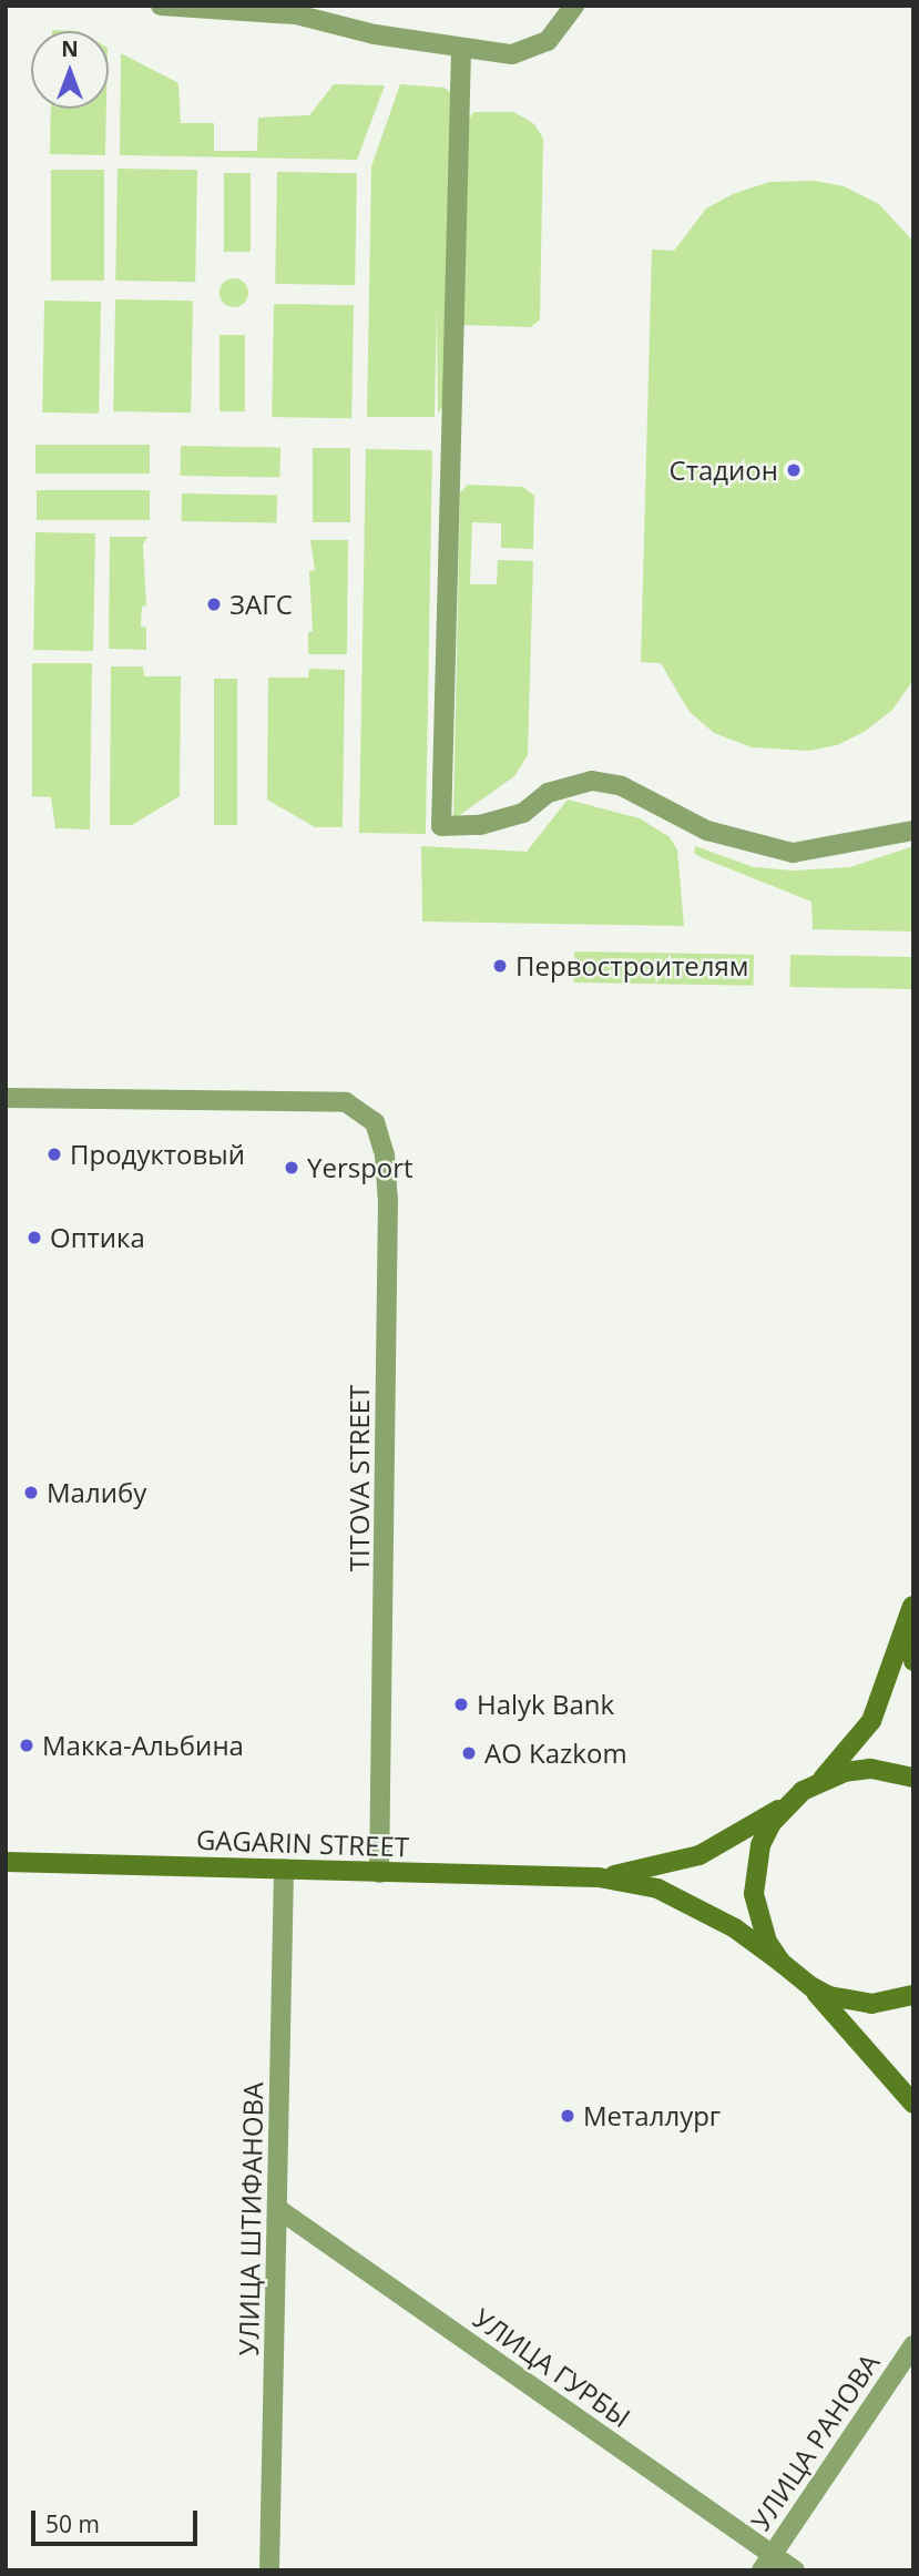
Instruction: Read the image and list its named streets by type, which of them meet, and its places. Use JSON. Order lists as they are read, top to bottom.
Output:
{
  "streets": {
    "street": [
      "TITOVA STREET",
      "GAGARIN STREET",
      "УЛИЦА ШТИФАНОВА",
      "УЛИЦА ГУРБЫ",
      "УЛИЦА РАНОВА"
    ]
  },
  "crossings": [
    ["TITOVA STREET", "GAGARIN STREET"],
    ["GAGARIN STREET", "УЛИЦА ШТИФАНОВА"],
    ["УЛИЦА ШТИФАНОВА", "УЛИЦА ГУРБЫ"],
    ["УЛИЦА ГУРБЫ", "УЛИЦА РАНОВА"]
  ],
  "places": [
    "Стадион",
    "ЗАГС",
    "Первостроителям",
    "Продуктовый",
    "Yersport",
    "Оптика",
    "Малибу",
    "Halyk Bank",
    "Макка-Альбина",
    "AO Kazkom",
    "Металлург"
  ],
  "scale_bar": "50 m",
  "north": "top"
}
